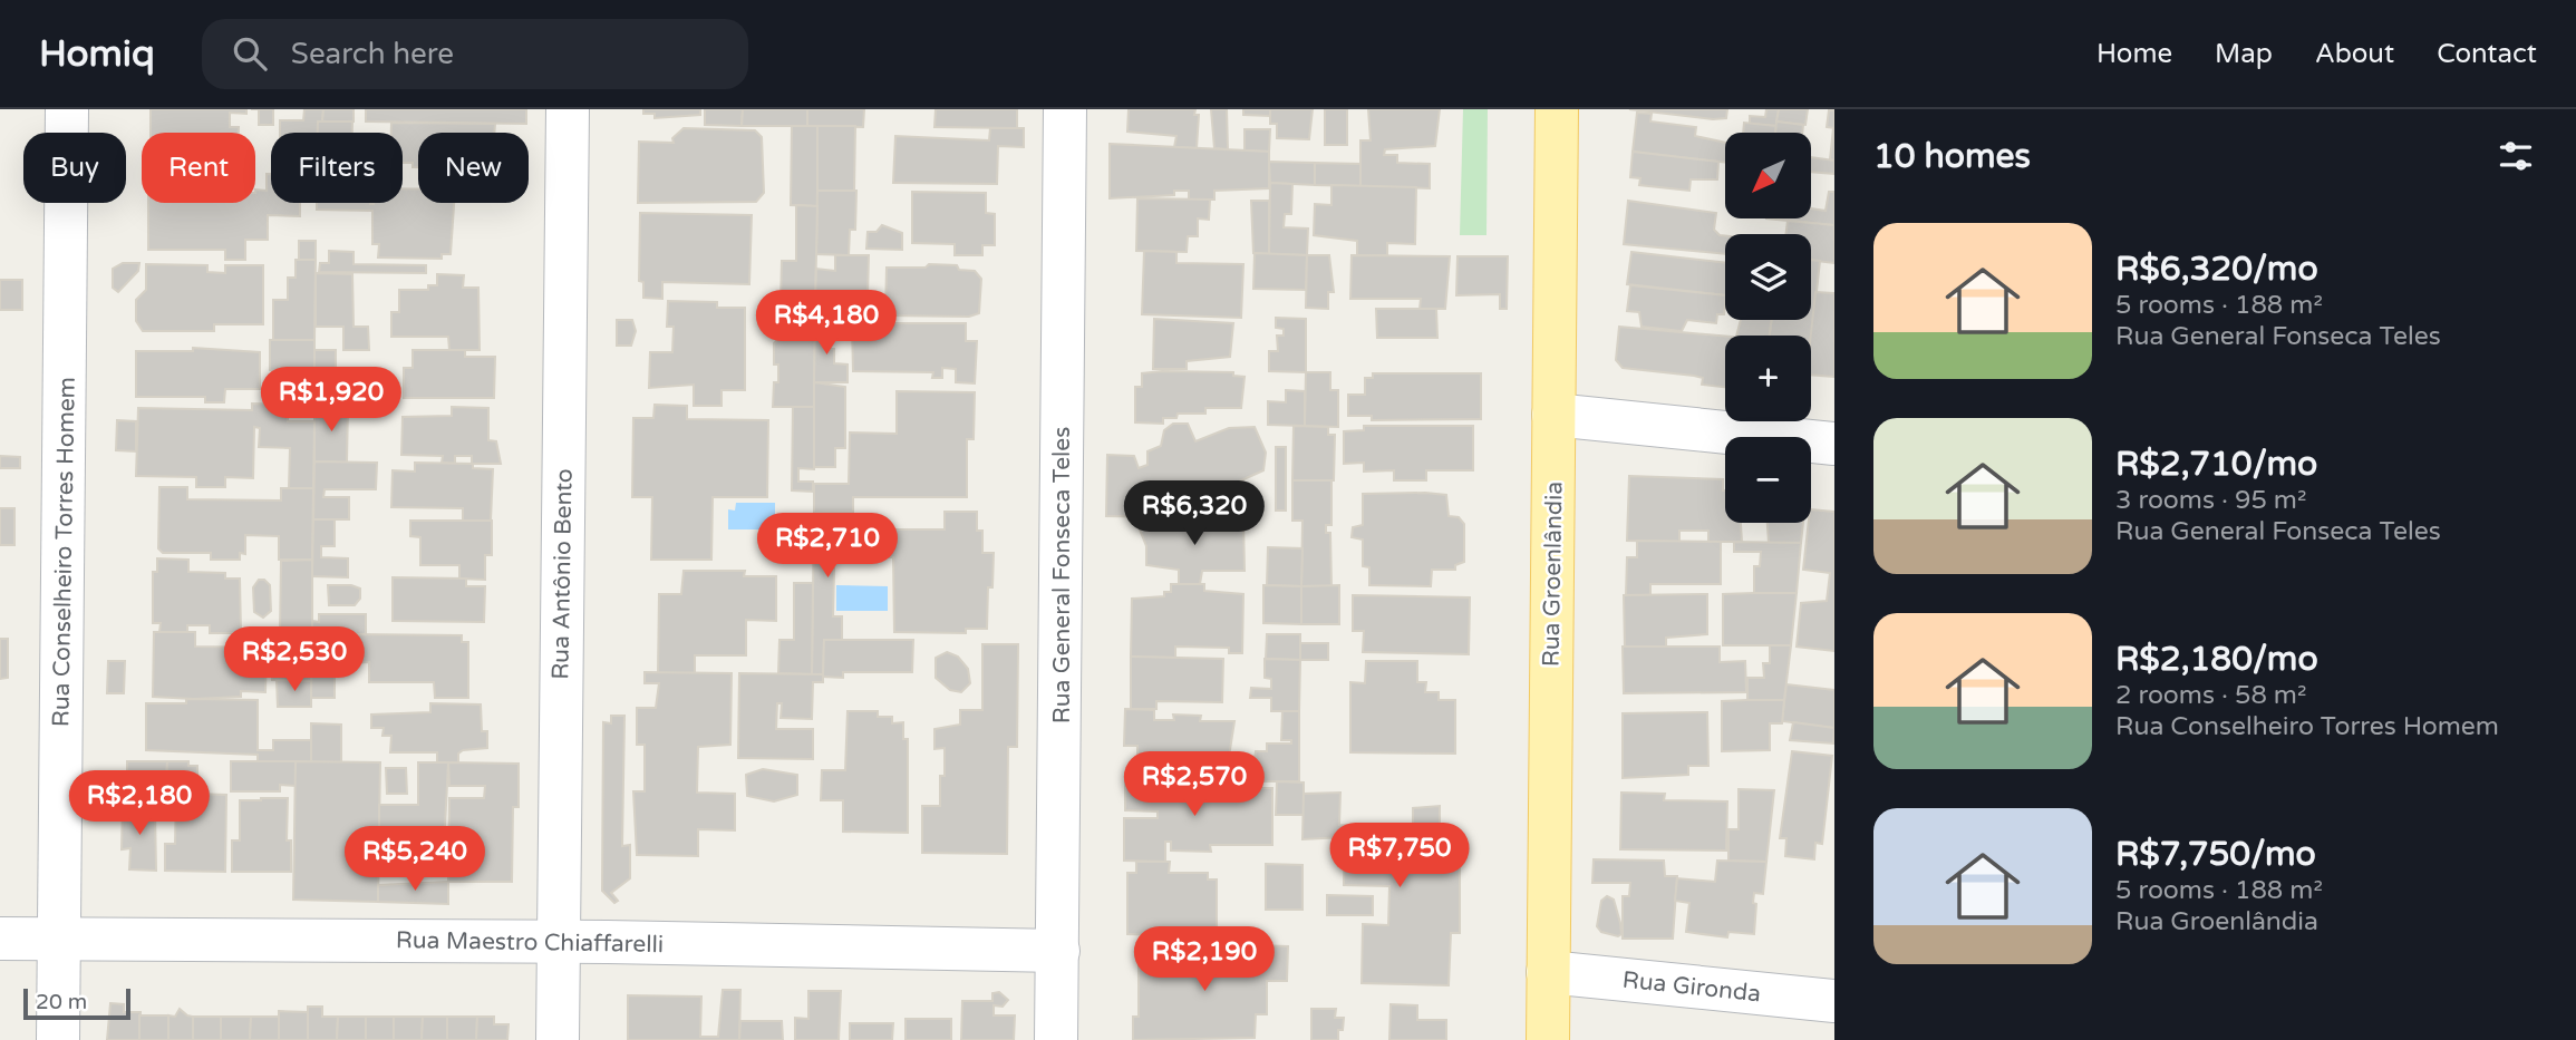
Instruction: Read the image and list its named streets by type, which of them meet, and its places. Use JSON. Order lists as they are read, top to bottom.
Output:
{
  "streets": {
    "main road": ["Rua Groenlândia"],
    "street": [
      "Rua Conselheiro Torres Homem",
      "Rua Antônio Bento",
      "Rua General Fonseca Teles",
      "Rua Maestro Chiaffarelli",
      "Rua Gironda"
    ]
  },
  "crossings": [
    ["Rua Conselheiro Torres Homem", "Rua Maestro Chiaffarelli"],
    ["Rua Antônio Bento", "Rua Maestro Chiaffarelli"],
    ["Rua Groenlândia", "Rua Gironda"],
    ["Rua General Fonseca Teles", "Rua Maestro Chiaffarelli"]
  ],
  "scale_bar": "20 m",
  "north": "bottom left",
  "page": {
    "header": "Homiq",
    "search": "Search here",
    "nav": [
      "Home",
      "Map",
      "About",
      "Contact"
    ],
    "heading": "10 homes",
    "map_buttons": ["+", "−"],
    "chip": [
      "Buy",
      "Rent",
      "Filters",
      "New"
    ],
    "list": [
      {
        "name": "R$6,320/mo",
        "note": "5 rooms · 188 m² · Rua General Fonseca Teles"
      },
      {
        "name": "R$2,710/mo",
        "note": "3 rooms · 95 m² · Rua General Fonseca Teles"
      },
      {
        "name": "R$2,180/mo",
        "note": "2 rooms · 58 m² · Rua Conselheiro Torres Homem"
      },
      {
        "name": "R$7,750/mo",
        "note": "5 rooms · 188 m² · Rua Groenlândia"
      }
    ],
    "price": [
      "R$4,180",
      "R$1,920",
      "R$6,320",
      "R$2,710",
      "R$2,530",
      "R$2,570",
      "R$2,180",
      "R$7,750",
      "R$5,240",
      "R$2,190"
    ],
    "scale": "20 m"
  }
}
